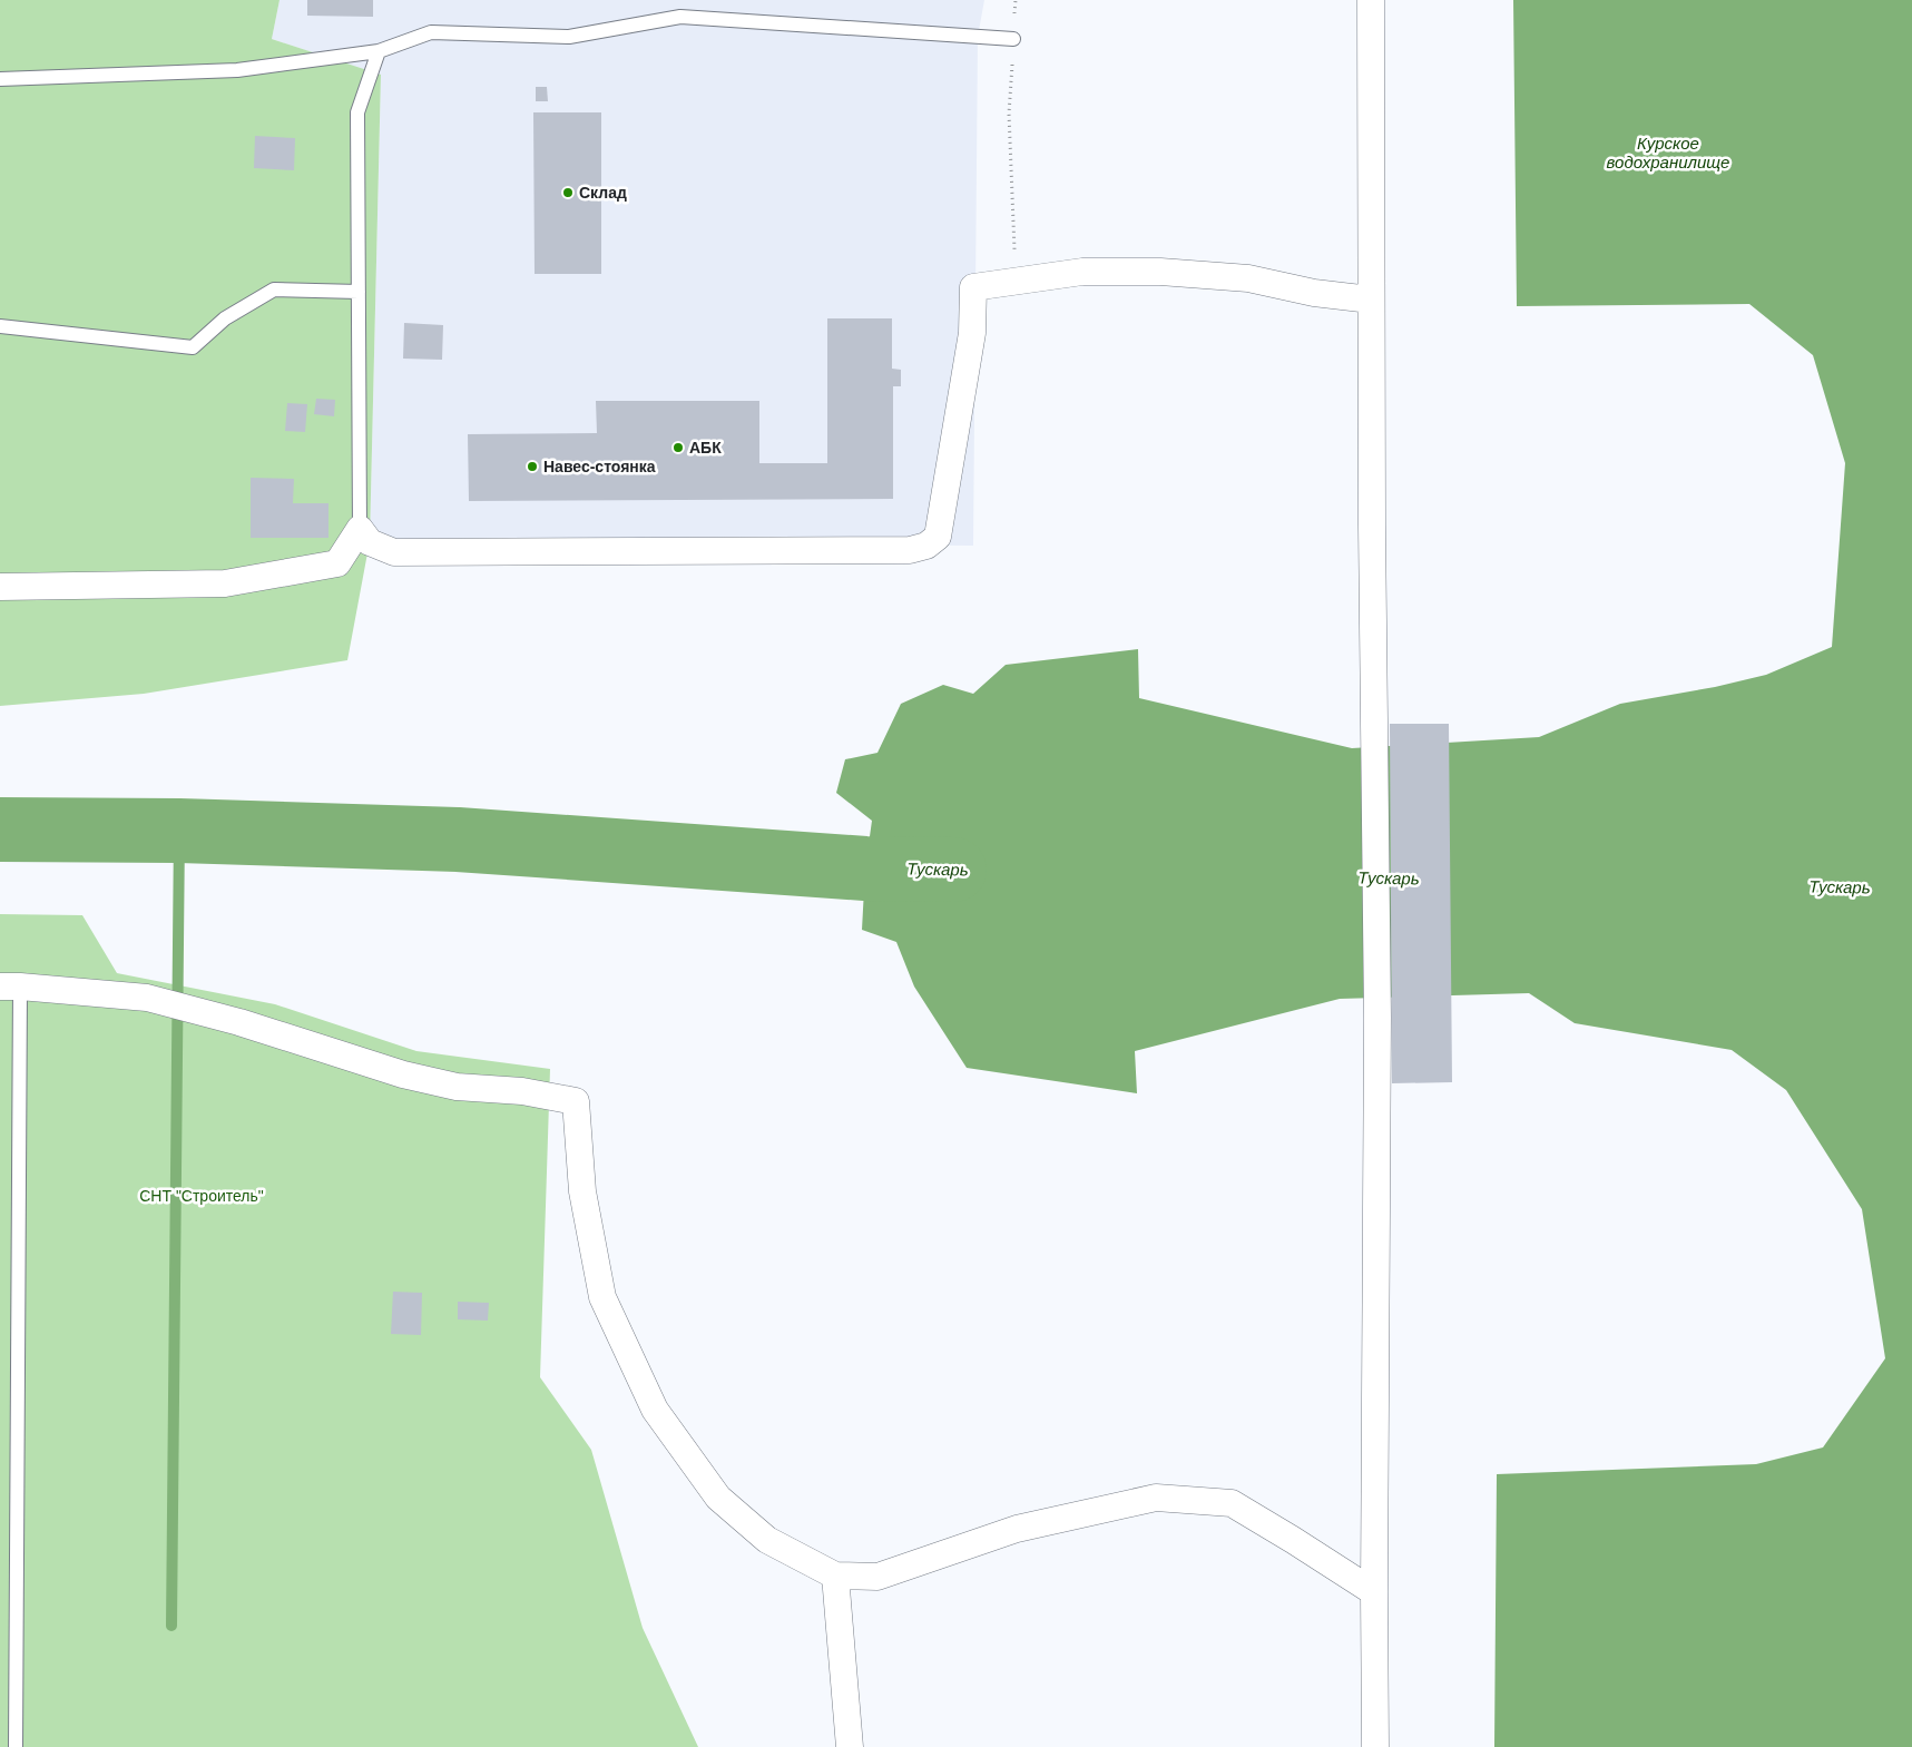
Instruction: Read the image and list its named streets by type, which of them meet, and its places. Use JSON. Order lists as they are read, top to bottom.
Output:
{
  "water": ["Курское водохранилище", "Тускарь"],
  "parks": ["СНТ \"Строитель\""],
  "places": ["Склад", "АБК", "Навес-стоянка"]
}
